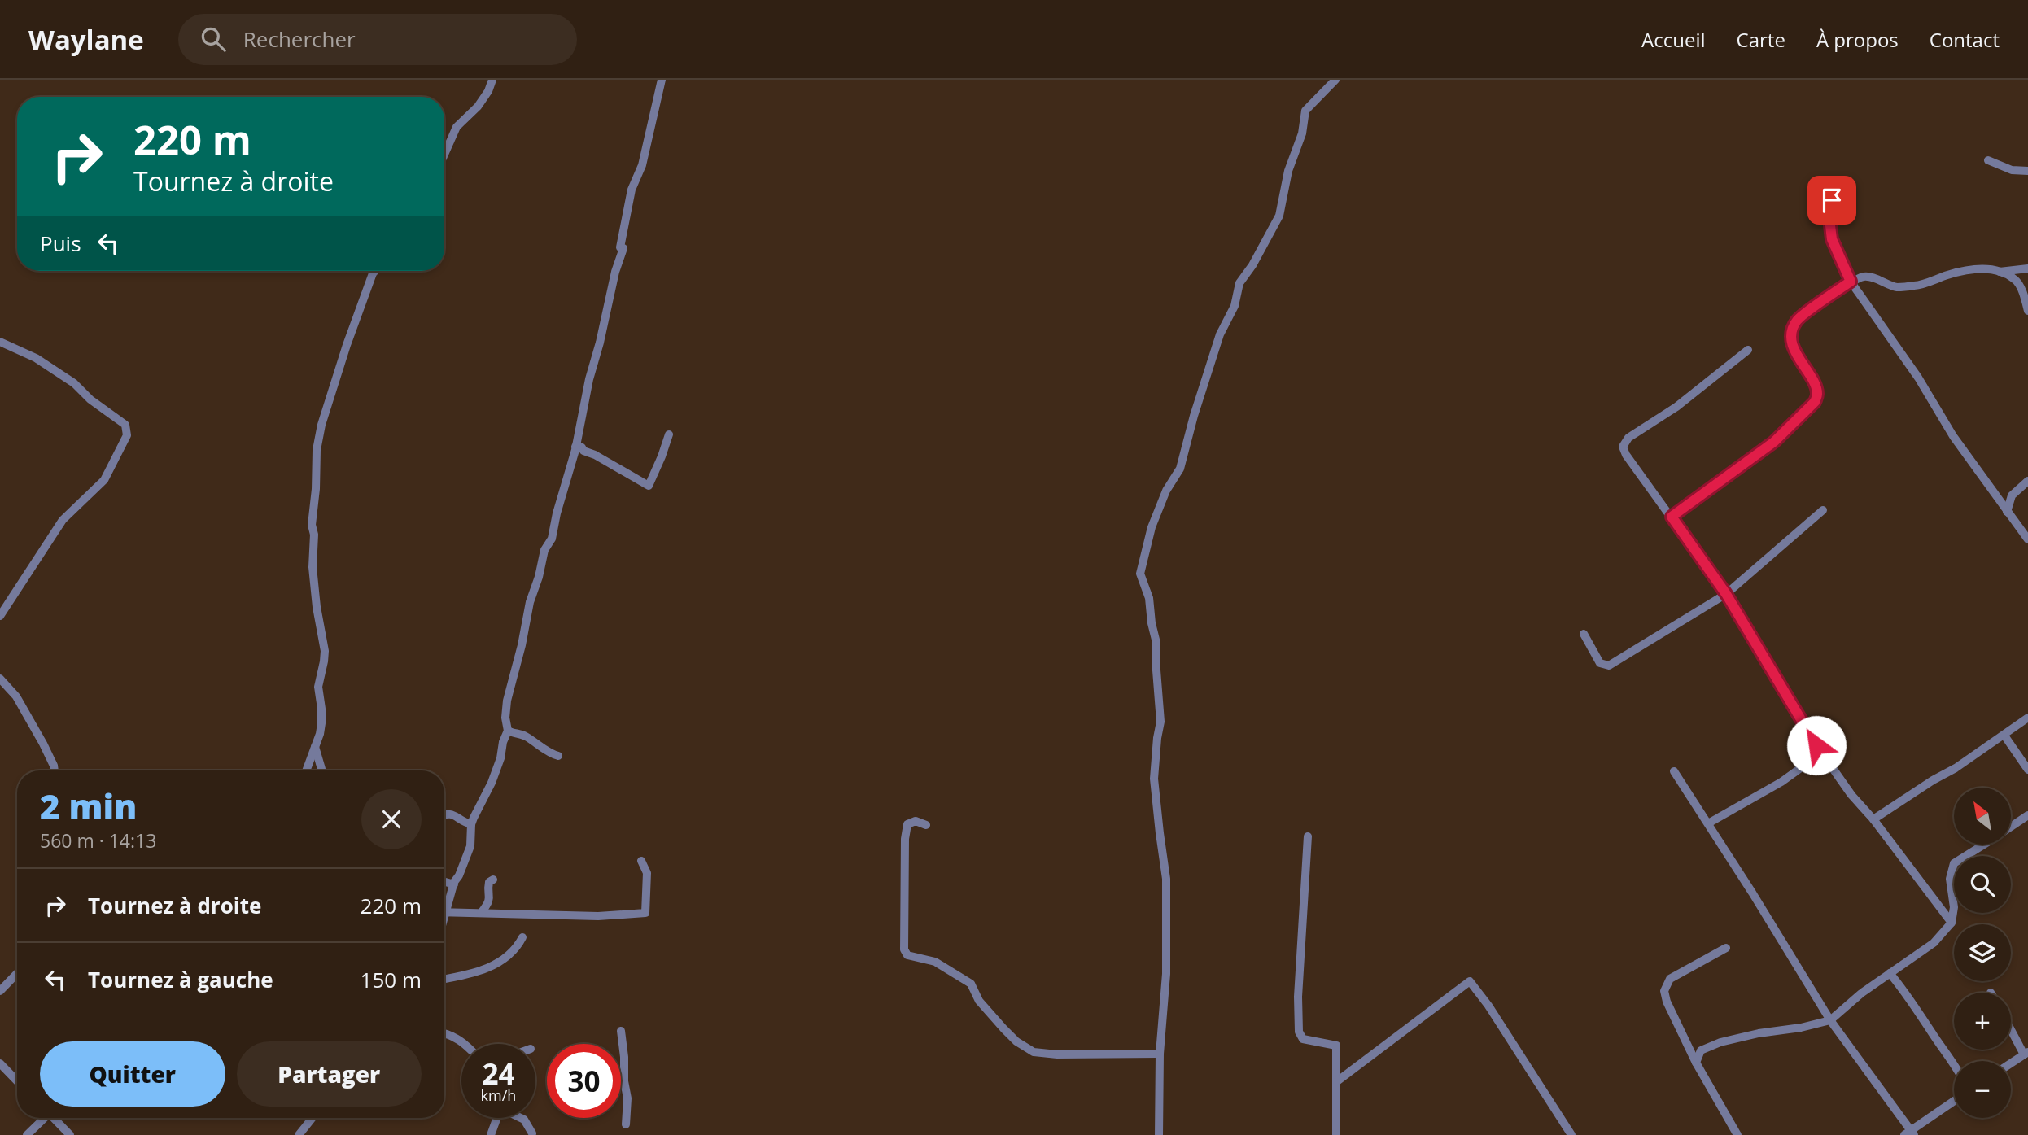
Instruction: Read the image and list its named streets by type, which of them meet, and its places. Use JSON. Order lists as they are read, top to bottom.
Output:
{
  "north": "top left",
  "page": {
    "header": "Waylane",
    "search": "Rechercher",
    "nav": [
      "Accueil",
      "Carte",
      "À propos",
      "Contact"
    ],
    "turn": ["220 m", "Tournez à droite"],
    "then": "Puis",
    "heading": ["2 min", "560 m · 14:13"],
    "map_buttons": ["+", "−"],
    "list": [
      {
        "name": "Tournez à droite",
        "value": "220 m"
      },
      {
        "name": "Tournez à gauche",
        "value": "150 m"
      }
    ],
    "buttons": ["Quitter", "Partager"],
    "speed": "24 km/h",
    "limit": "30"
  }
}
